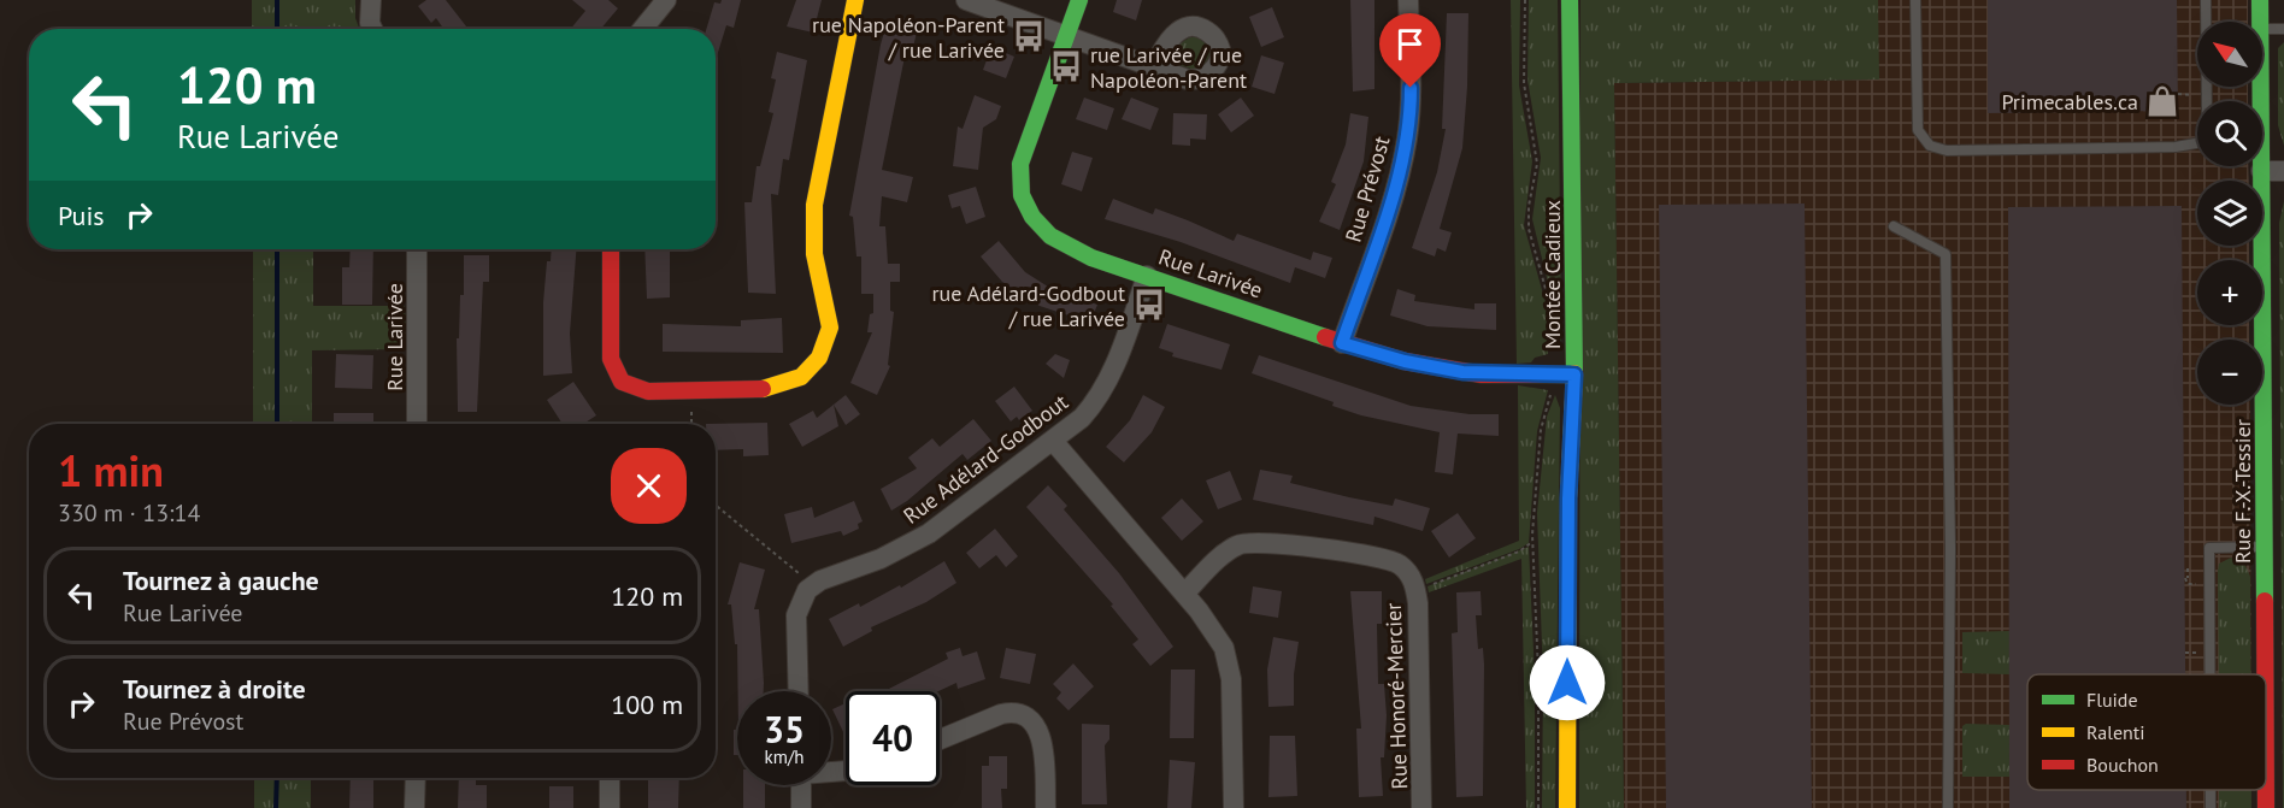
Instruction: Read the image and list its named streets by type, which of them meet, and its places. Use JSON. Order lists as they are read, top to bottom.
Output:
{
  "streets": {
    "street": [
      "Rue Prévost",
      "Rue Larivée",
      "Montée Cadieux",
      "Rue Adélard-Godbout",
      "Rue F.-X.-Tessier",
      "Rue Honoré-Mercier"
    ]
  },
  "crossings": [
    ["Rue Prévost", "Rue Larivée"],
    ["Rue Larivée", "Montée Cadieux"],
    ["Rue Larivée", "Rue Adélard-Godbout"]
  ],
  "places": {
    "bus stop": ["rue Napoléon-Parent / rue Larivée", "rue Larivée / rue Napoléon-Parent", "rue Adélard-Godbout / rue Larivée"],
    "shop": ["Primecables.ca"]
  },
  "legend": ["Fluide", "Ralenti", "Bouchon"],
  "north": "top left",
  "page": {
    "map_buttons": ["+", "−"],
    "turn": ["120 m", "Rue Larivée"],
    "then": "Puis",
    "heading": ["1 min", "330 m · 13:14"],
    "list": [
      {
        "name": "Tournez à gauche",
        "note": "Rue Larivée",
        "value": "120 m"
      },
      {
        "name": "Tournez à droite",
        "note": "Rue Prévost",
        "value": "100 m"
      }
    ],
    "speed": "35 km/h",
    "limit": "40"
  }
}
